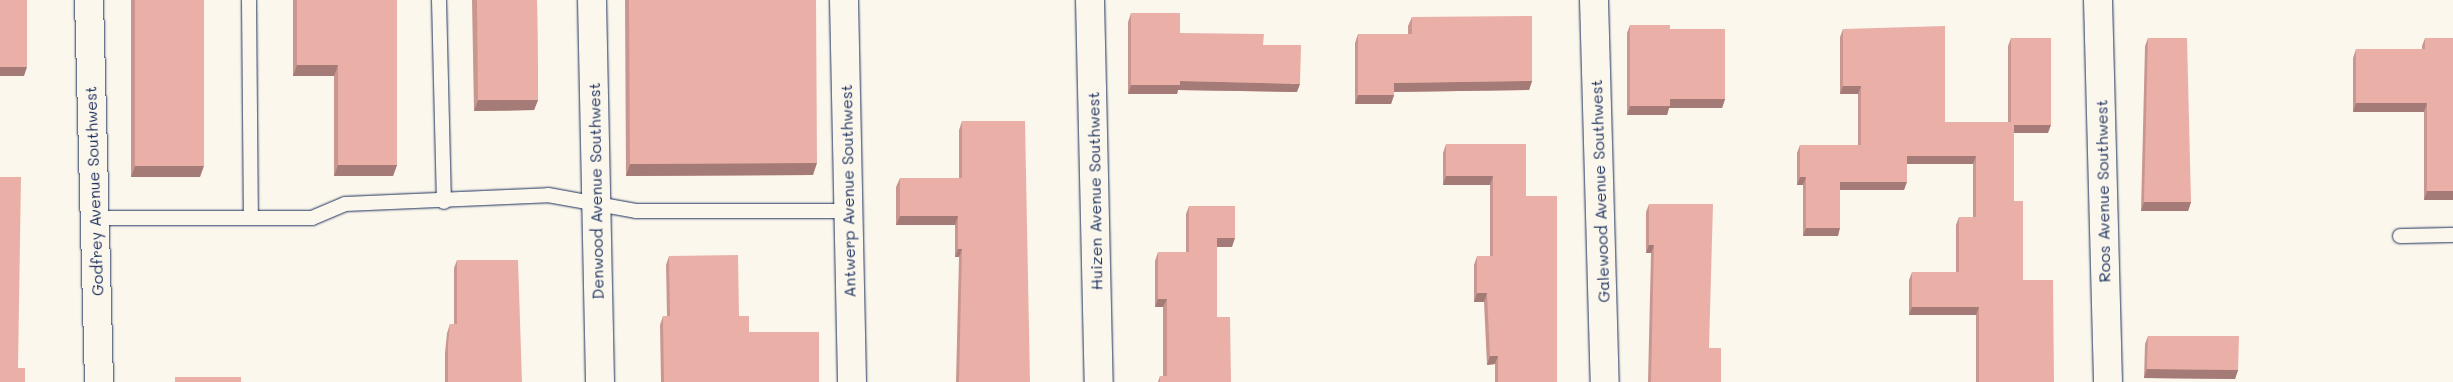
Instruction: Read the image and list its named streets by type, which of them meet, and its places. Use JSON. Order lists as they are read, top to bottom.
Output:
{
  "streets": {
    "street": [
      "Godfrey Avenue Southwest",
      "Denwood Avenue Southwest",
      "Antwerp Avenue Southwest",
      "Huizen Avenue Southwest",
      "Galewood Avenue Southwest",
      "Roos Avenue Southwest"
    ]
  }
}
